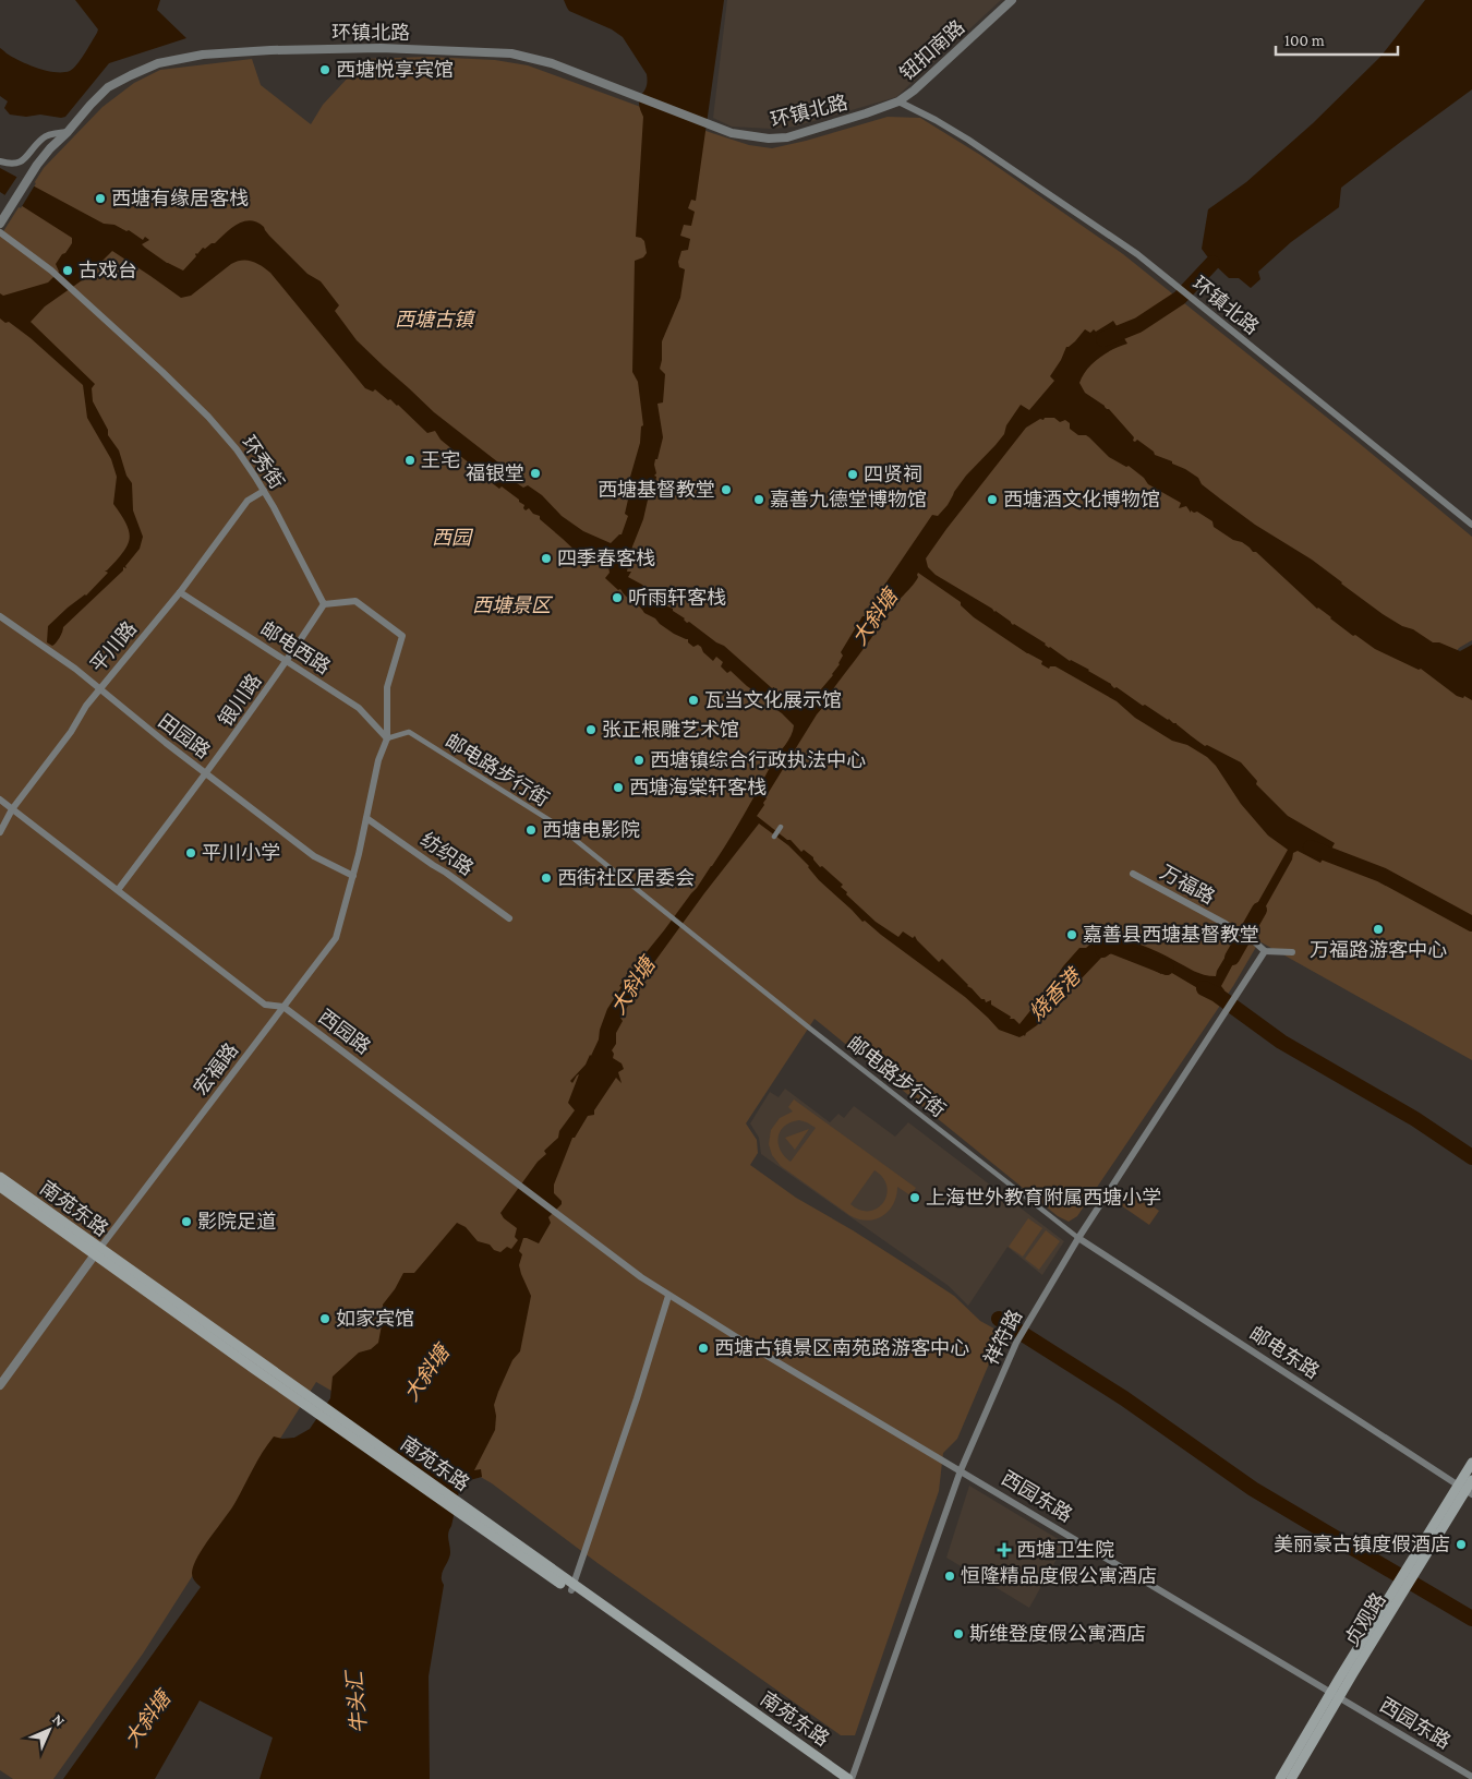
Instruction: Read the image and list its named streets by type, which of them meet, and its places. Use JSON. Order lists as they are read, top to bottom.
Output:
{
  "streets": {
    "main road": ["南苑东路", "贞观路"],
    "street": [
      "环镇北路",
      "钮扣南路",
      "环秀街",
      "平川路",
      "邮电西路",
      "银川路",
      "田园路",
      "邮电路步行街",
      "纺织路",
      "万福路",
      "西园路",
      "宏福路",
      "祥符路",
      "邮电东路",
      "西园东路"
    ]
  },
  "crossings": [
    ["环镇北路", "钮扣南路"],
    ["环秀街", "平川路"],
    ["环秀街", "银川路"],
    ["平川路", "邮电西路"],
    ["平川路", "田园路"],
    ["平川路", "西园路"],
    ["邮电西路", "银川路"],
    ["邮电西路", "邮电路步行街"],
    ["邮电西路", "宏福路"],
    ["银川路", "田园路"],
    ["银川路", "西园路"],
    ["田园路", "宏福路"],
    ["邮电路步行街", "宏福路"],
    ["邮电路步行街", "祥符路"],
    ["邮电路步行街", "邮电东路"],
    ["纺织路", "宏福路"],
    ["万福路", "祥符路"],
    ["西园路", "宏福路"],
    ["西园路", "西园东路"],
    ["宏福路", "南苑东路"],
    ["南苑东路", "祥符路"],
    ["祥符路", "邮电东路"],
    ["祥符路", "西园东路"],
    ["西园东路", "贞观路"]
  ],
  "water": ["大斜塘", "烧香港", "牛头汇"],
  "parks": ["西塘古镇", "西园", "西塘景区"],
  "places": {
    "other": [
      "西塘悦享宾馆",
      "西塘有缘居客栈",
      "古戏台",
      "王宅",
      "福银堂",
      "四贤祠",
      "西塘基督教堂",
      "嘉善九德堂博物馆",
      "西塘酒文化博物馆",
      "四季春客栈",
      "听雨轩客栈",
      "瓦当文化展示馆",
      "张正根雕艺术馆",
      "西塘镇综合行政执法中心",
      "西塘海棠轩客栈",
      "西塘电影院",
      "平川小学",
      "西街社区居委会",
      "万福路游客中心",
      "嘉善县西塘基督教堂",
      "上海世外教育附属西塘小学",
      "影院足道",
      "如家宾馆",
      "西塘古镇景区南苑路游客中心",
      "美丽豪古镇度假酒店",
      "恒隆精品度假公寓酒店",
      "斯维登度假公寓酒店"
    ],
    "health": ["西塘卫生院"]
  },
  "scale_bar": "100 m",
  "north": "top right"
}
